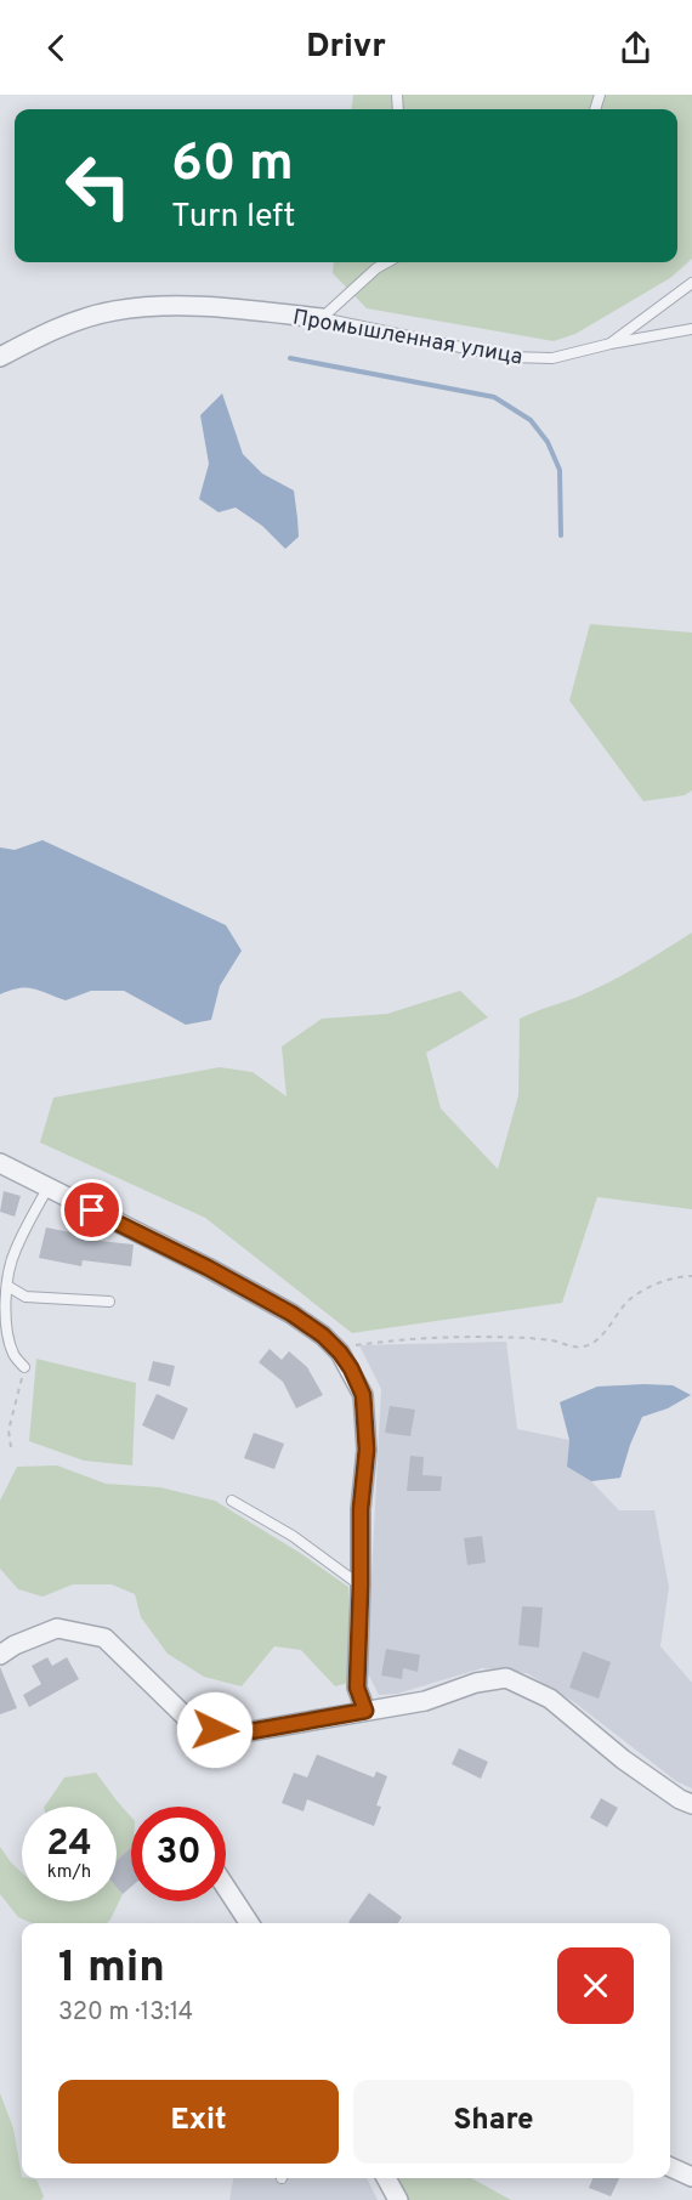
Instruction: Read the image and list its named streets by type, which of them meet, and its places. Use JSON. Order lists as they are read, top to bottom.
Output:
{
  "streets": {
    "street": ["Промышленная улица"]
  },
  "page": {
    "header": "Drivr",
    "turn": ["60 m", "Turn left"],
    "speed": "24 km/h",
    "limit": "30",
    "heading": ["1 min", "320 m · 13:14"],
    "buttons": ["Exit", "Share"]
  }
}
